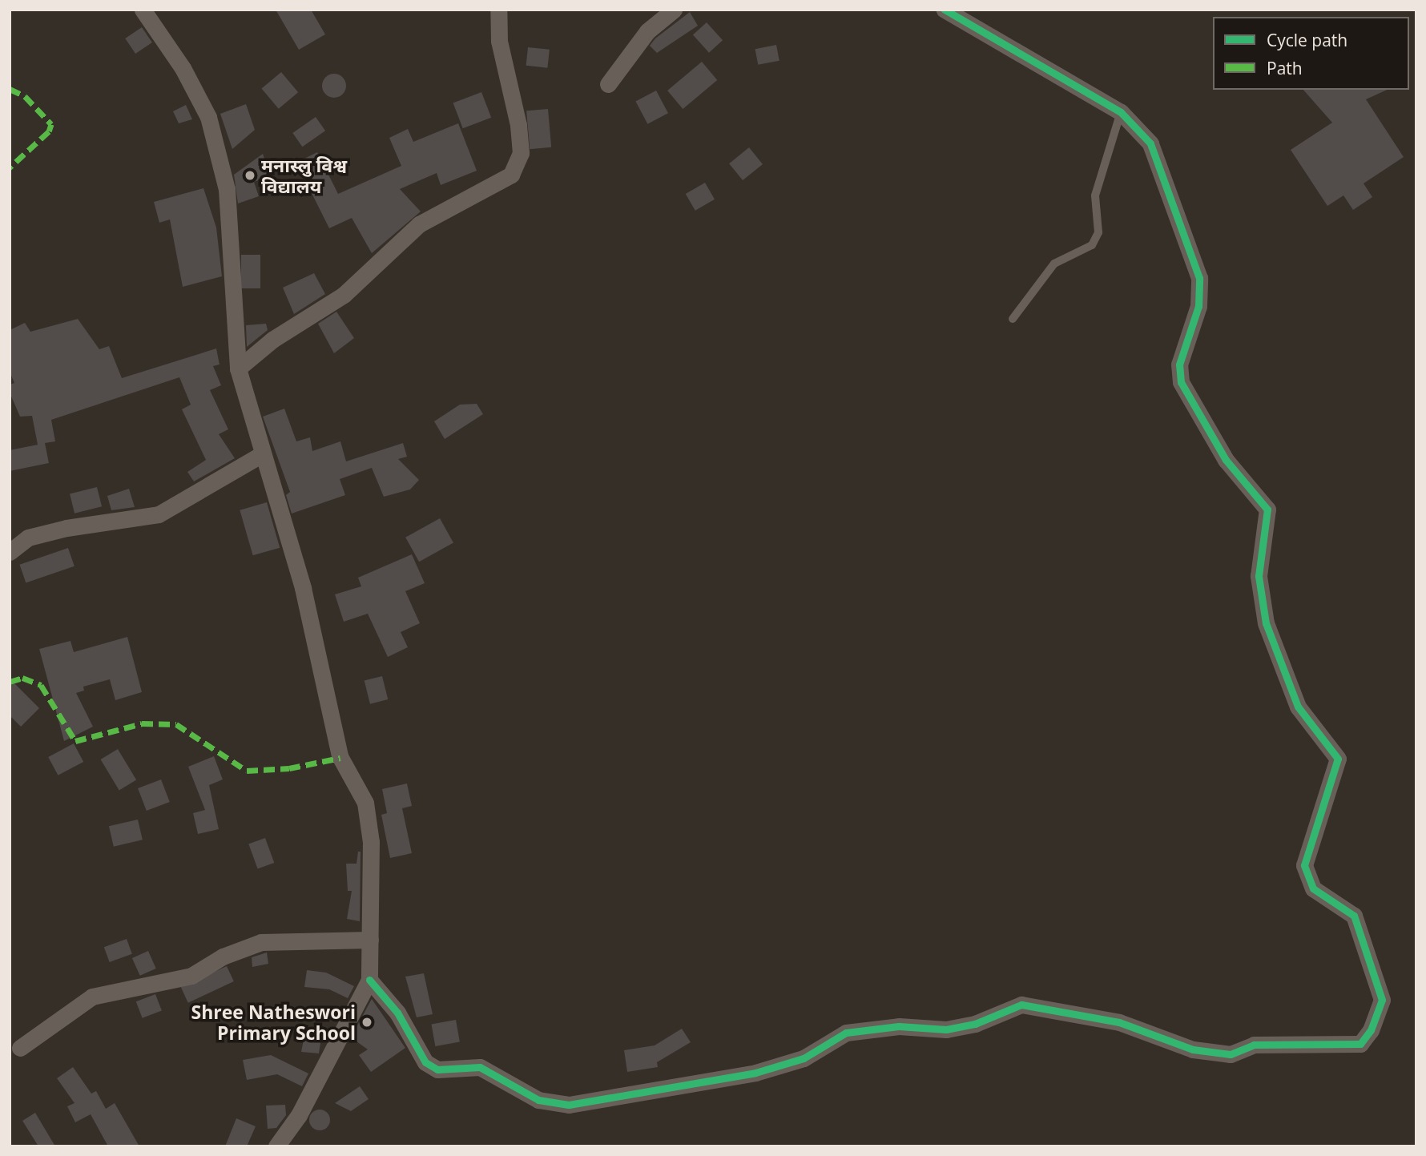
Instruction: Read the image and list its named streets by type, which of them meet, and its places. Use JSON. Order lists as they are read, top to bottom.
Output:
{
  "places": ["मनास्लु विश्व विद्यालय", "Shree Natheswori Primary School"],
  "legend": ["Cycle path", "Path"]
}
